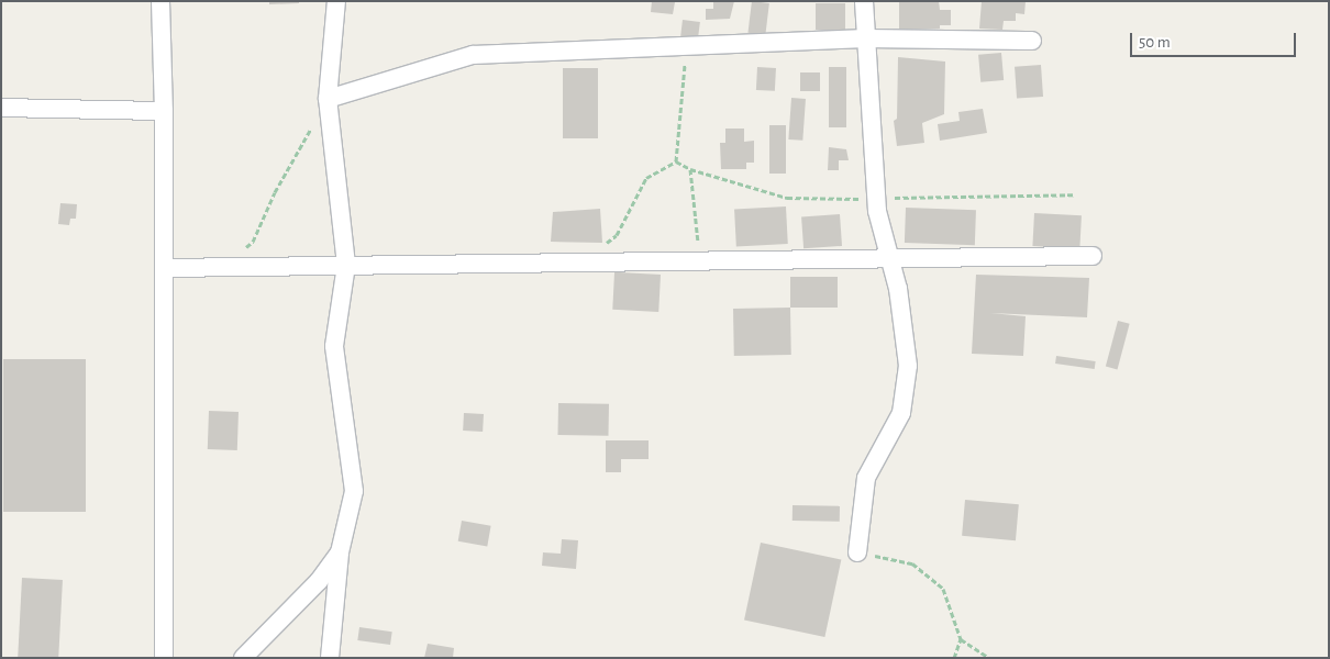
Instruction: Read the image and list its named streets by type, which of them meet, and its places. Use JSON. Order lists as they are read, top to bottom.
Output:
{
  "scale_bar": "50 m"
}
